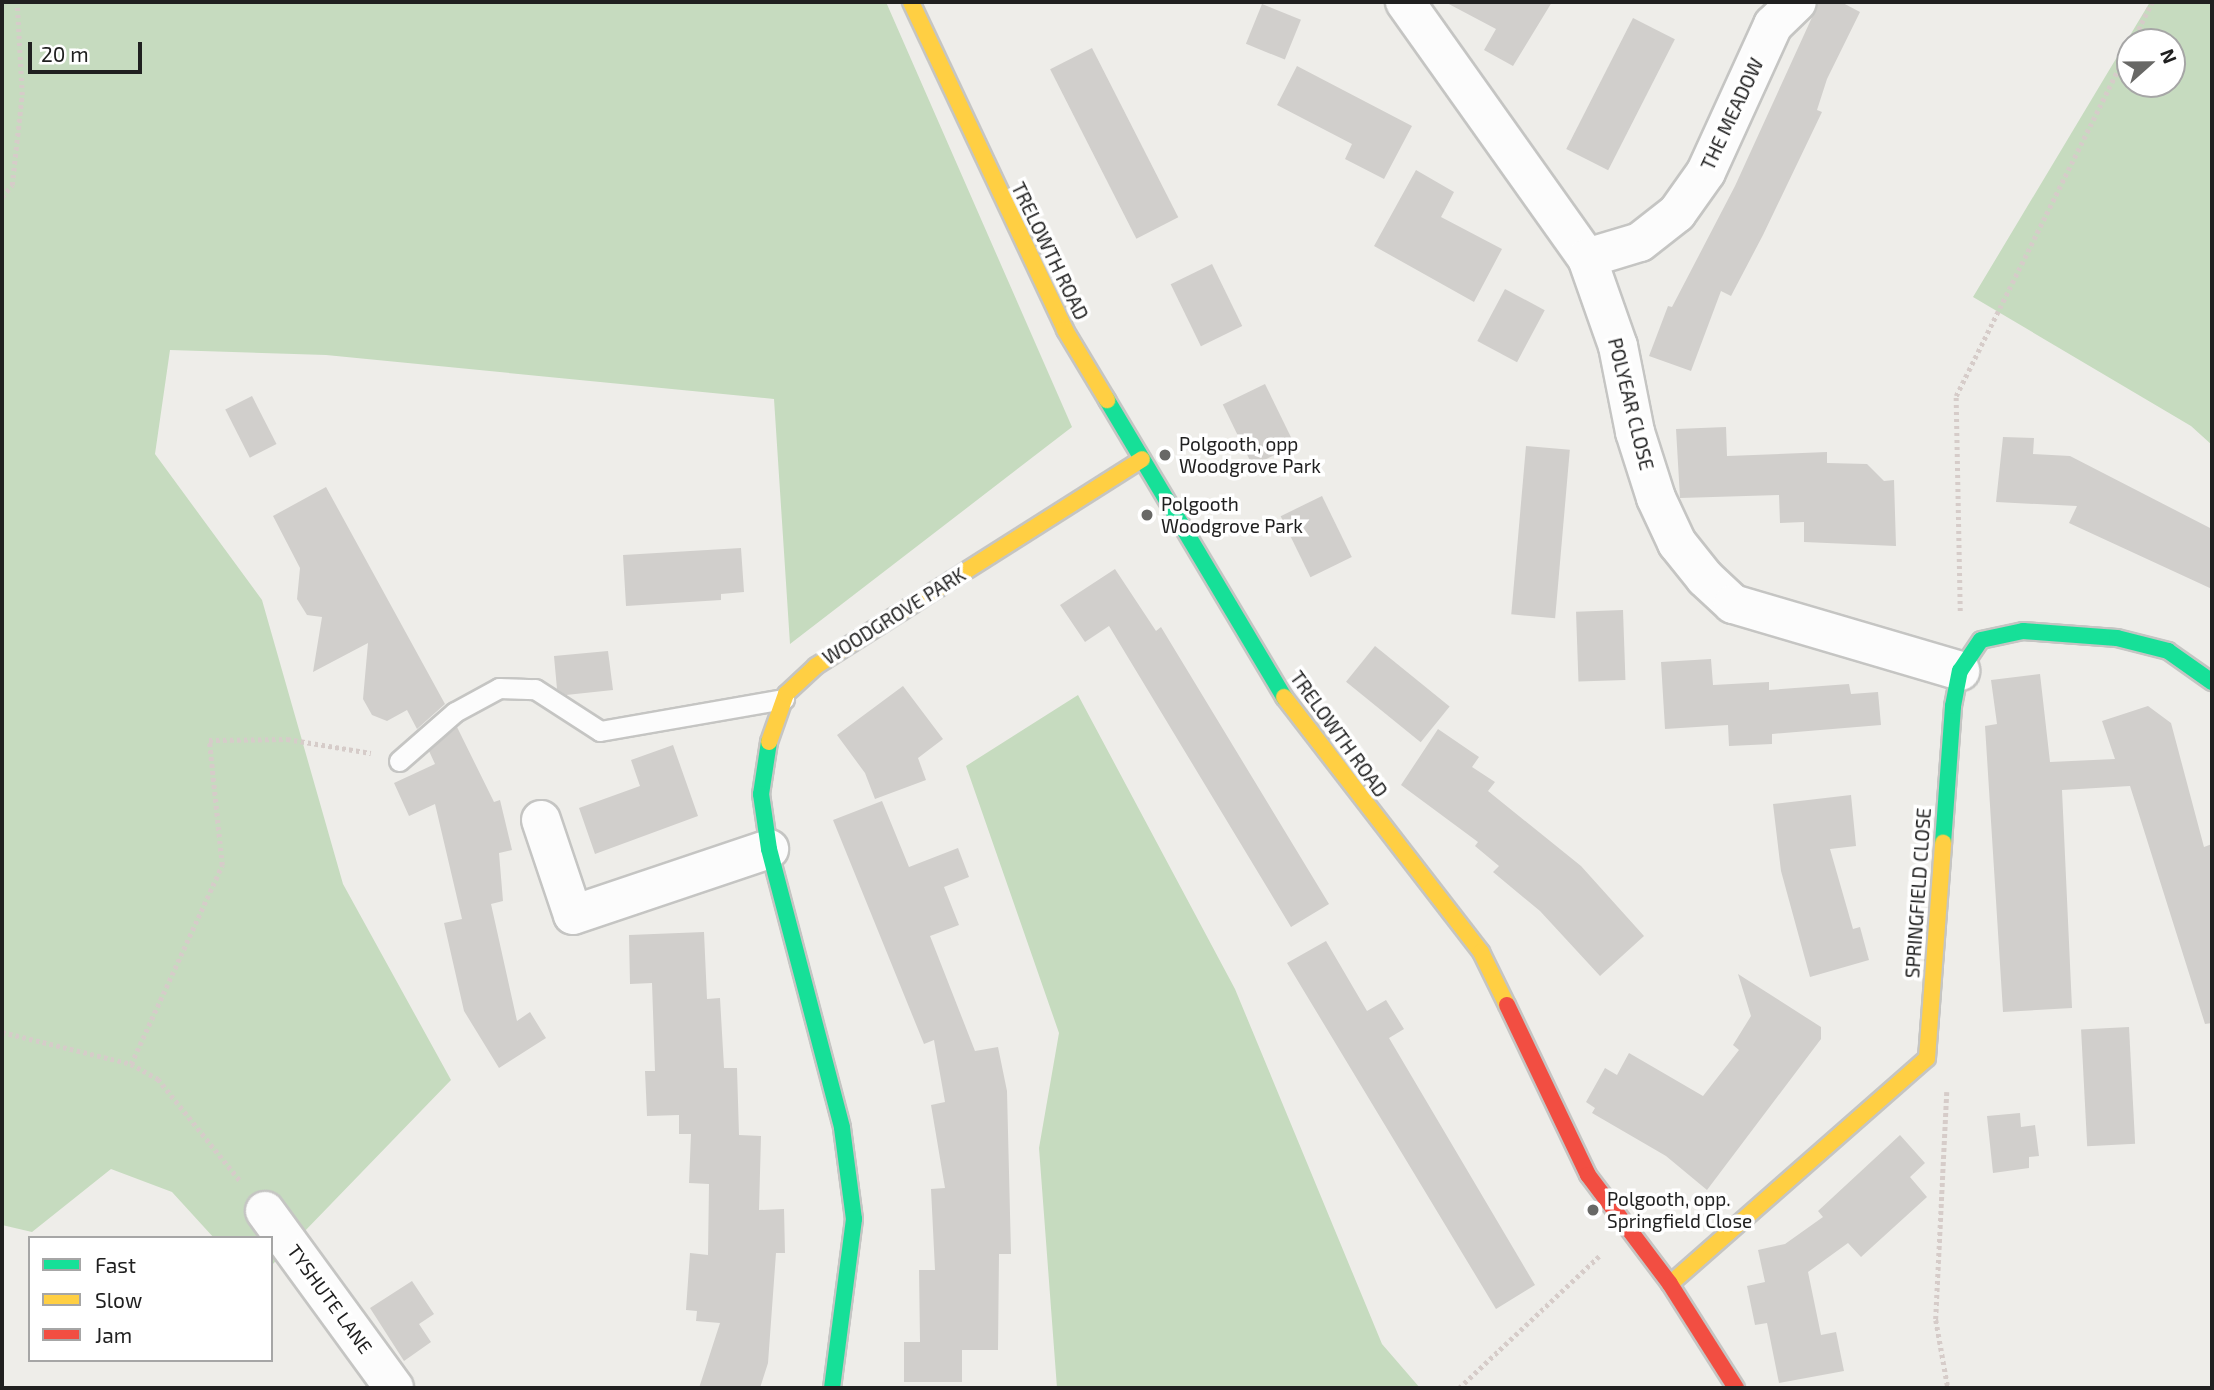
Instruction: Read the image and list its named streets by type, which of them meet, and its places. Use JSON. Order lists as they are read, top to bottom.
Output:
{
  "streets": {
    "street": [
      "THE MEADOW",
      "TRELOWTH ROAD",
      "POLYEAR CLOSE",
      "WOODGROVE PARK",
      "SPRINGFIELD CLOSE",
      "TYSHUTE LANE"
    ]
  },
  "crossings": [
    ["THE MEADOW", "POLYEAR CLOSE"],
    ["TRELOWTH ROAD", "WOODGROVE PARK"],
    ["POLYEAR CLOSE", "SPRINGFIELD CLOSE"]
  ],
  "places": ["Polgooth, opp Woodgrove Park", "Polgooth Woodgrove Park", "Polgooth, opp. Springfield Close"],
  "legend": ["Fast", "Slow", "Jam"],
  "scale_bar": "20 m",
  "north": "right"
}
